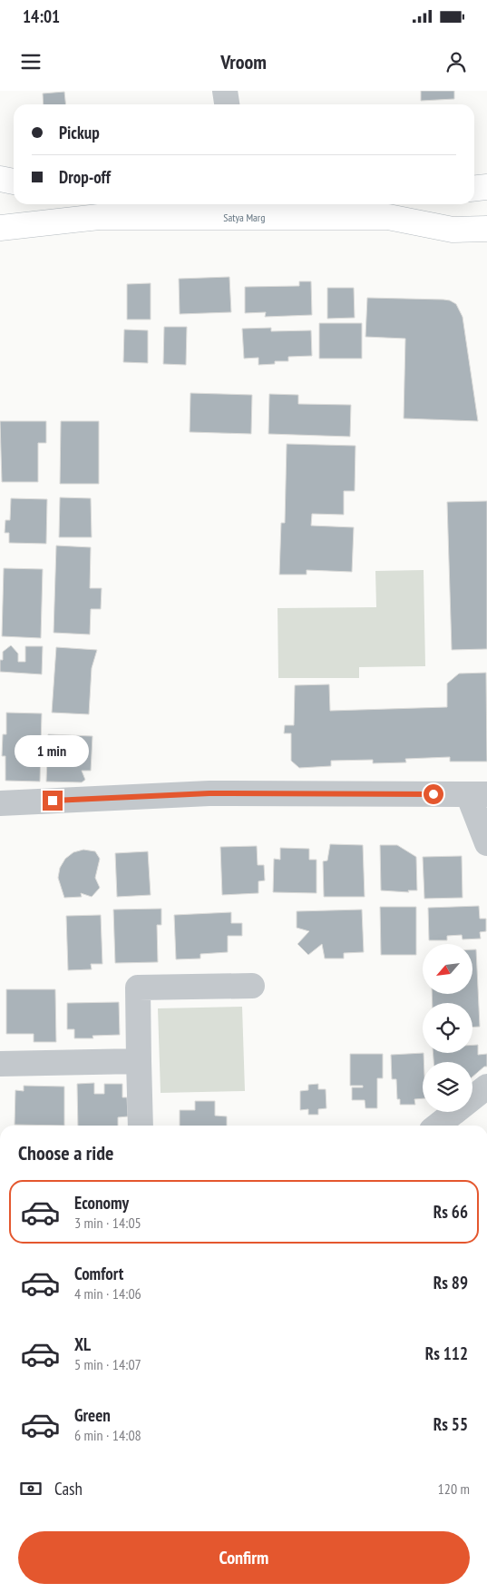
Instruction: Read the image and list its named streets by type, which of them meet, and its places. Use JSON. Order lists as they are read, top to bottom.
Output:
{
  "streets": {
    "main road": ["Satya Marg"]
  },
  "north": "bottom left",
  "page": {
    "status": "14:01",
    "header": "Vroom",
    "banner": ["Pickup", "Drop-off"],
    "bubble": "1 min",
    "heading": "Choose a ride",
    "list": [
      {
        "name": "Economy",
        "note": "3 min · 14:05",
        "value": "Rs 66"
      },
      {
        "name": "Comfort",
        "note": "4 min · 14:06",
        "value": "Rs 89"
      },
      {
        "name": "XL",
        "note": "5 min · 14:07",
        "value": "Rs 112"
      },
      {
        "name": "Green",
        "note": "6 min · 14:08",
        "value": "Rs 55"
      }
    ],
    "pay": ["Cash", "120 m"],
    "buttons": "Confirm"
  }
}
